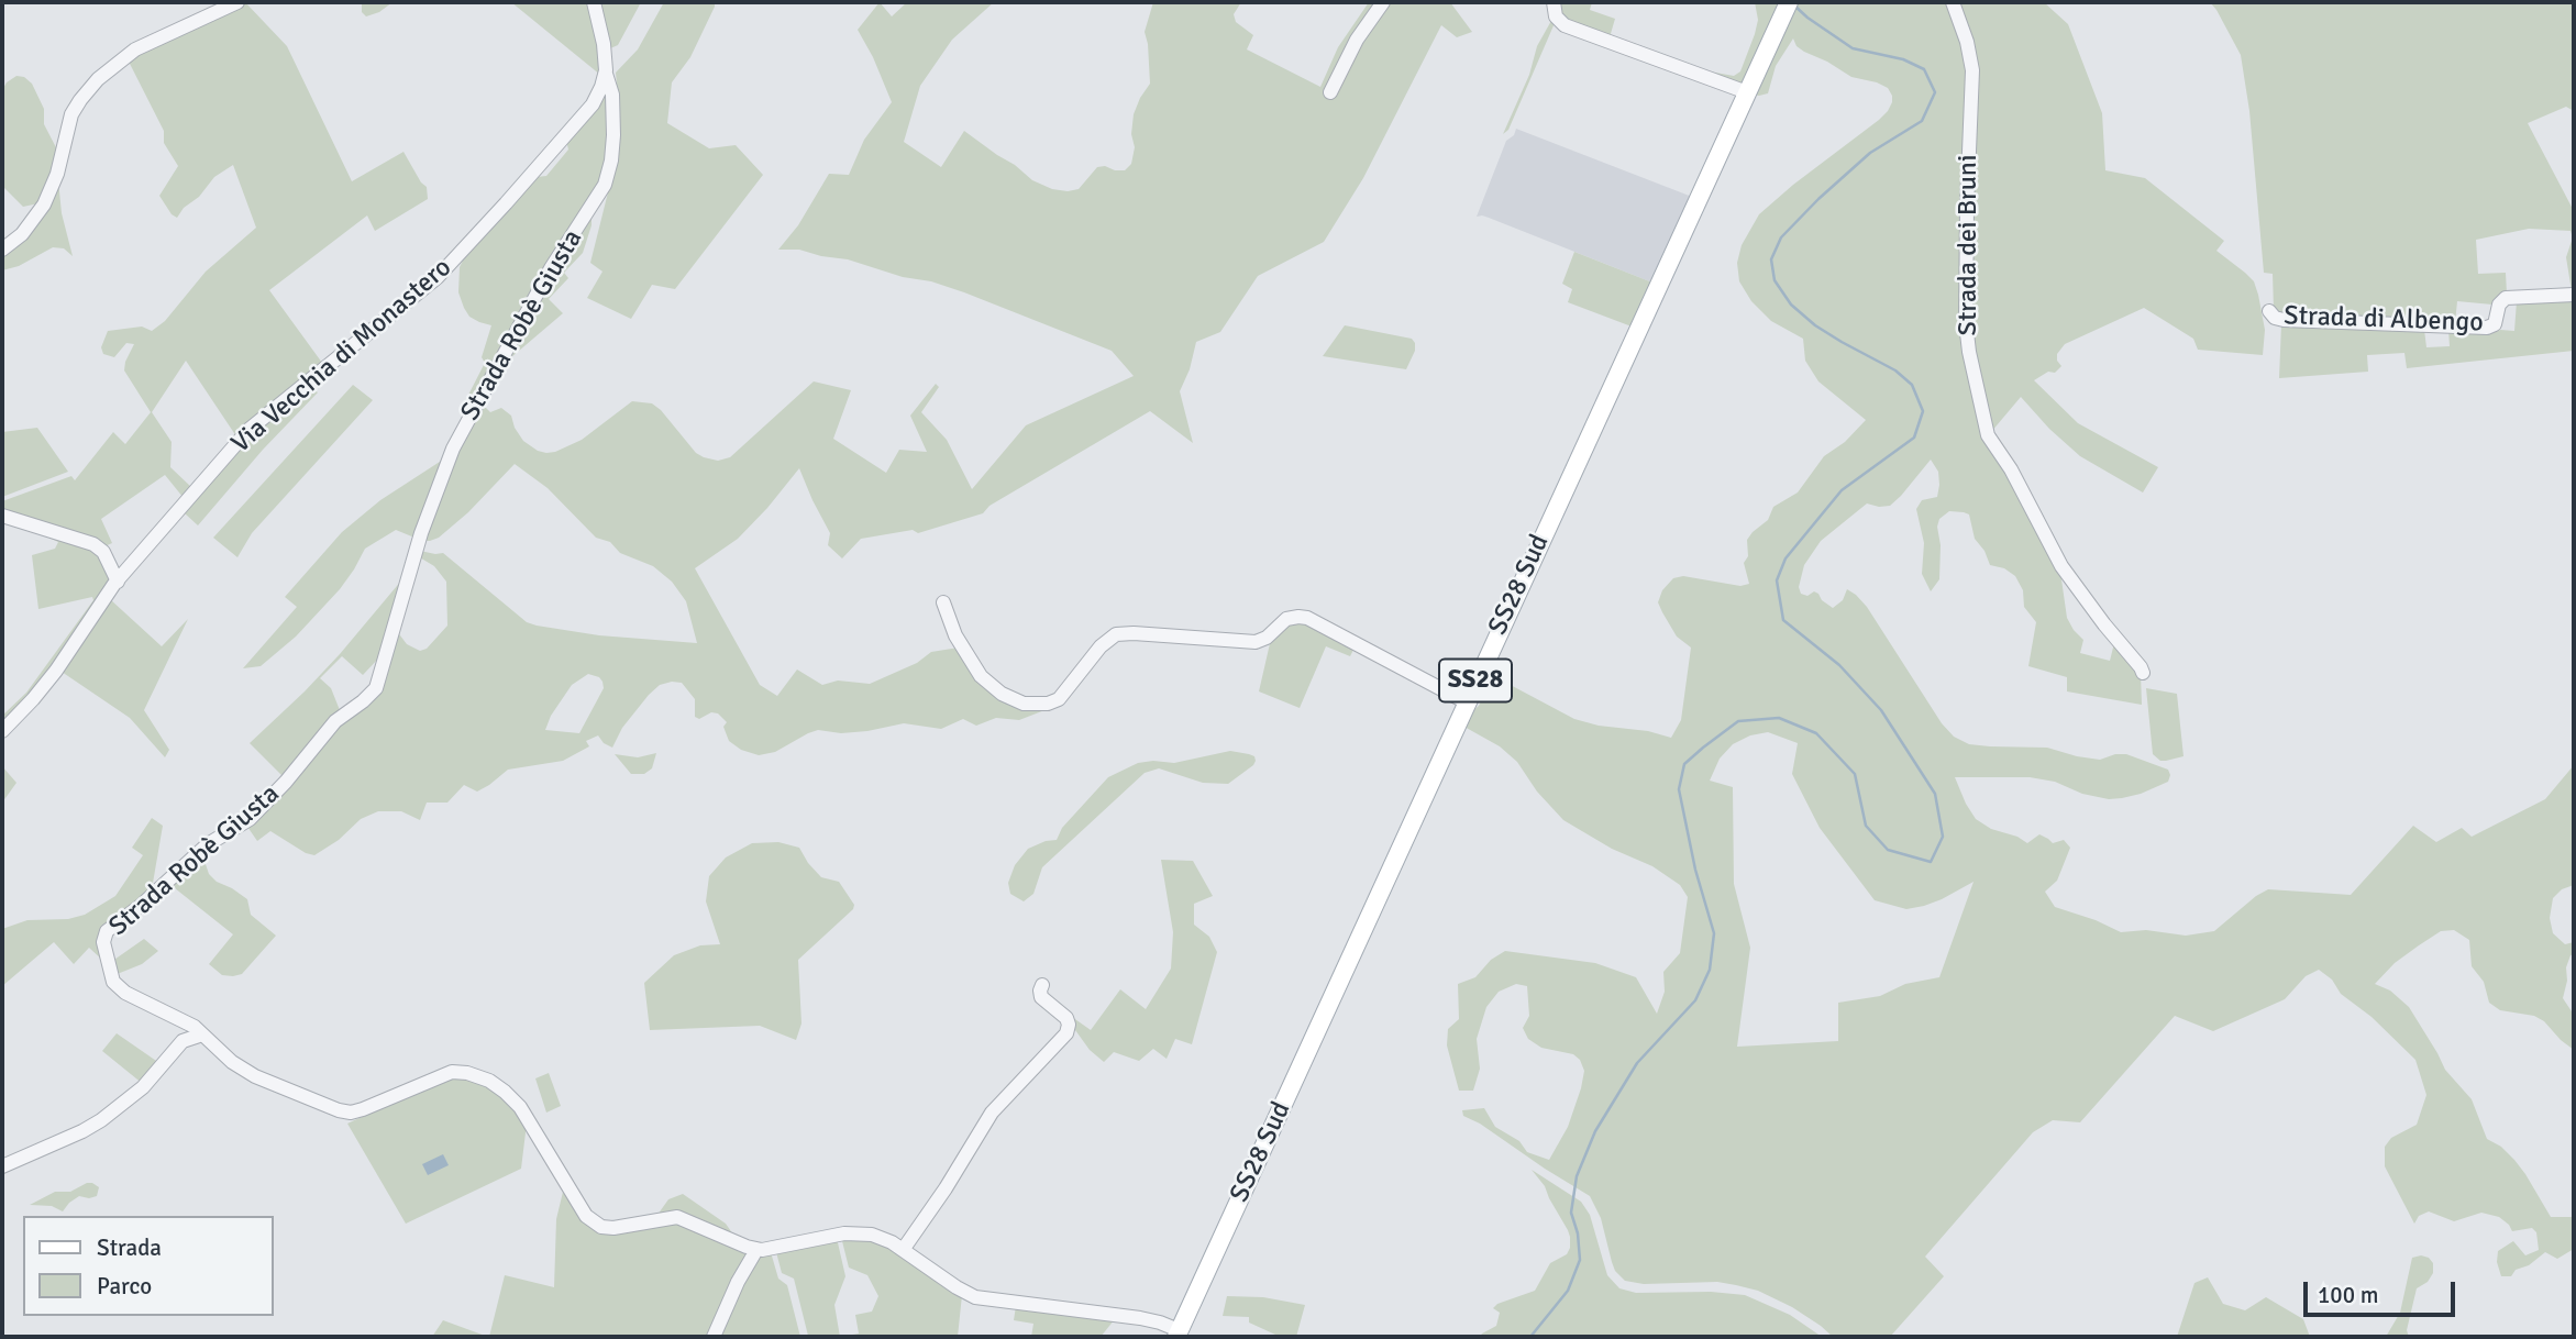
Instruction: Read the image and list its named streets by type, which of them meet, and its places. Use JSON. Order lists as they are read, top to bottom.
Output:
{
  "streets": {
    "main road": ["SS28 Sud", "SS28"],
    "street": [
      "Strada dei Bruni",
      "Strada di Albengo",
      "Strada Robè Giusta",
      "Via Vecchia di Monastero"
    ]
  },
  "crossings": [
    ["Strada Robè Giusta", "Via Vecchia di Monastero"]
  ],
  "legend": ["Strada", "Parco"],
  "scale_bar": "100 m"
}
